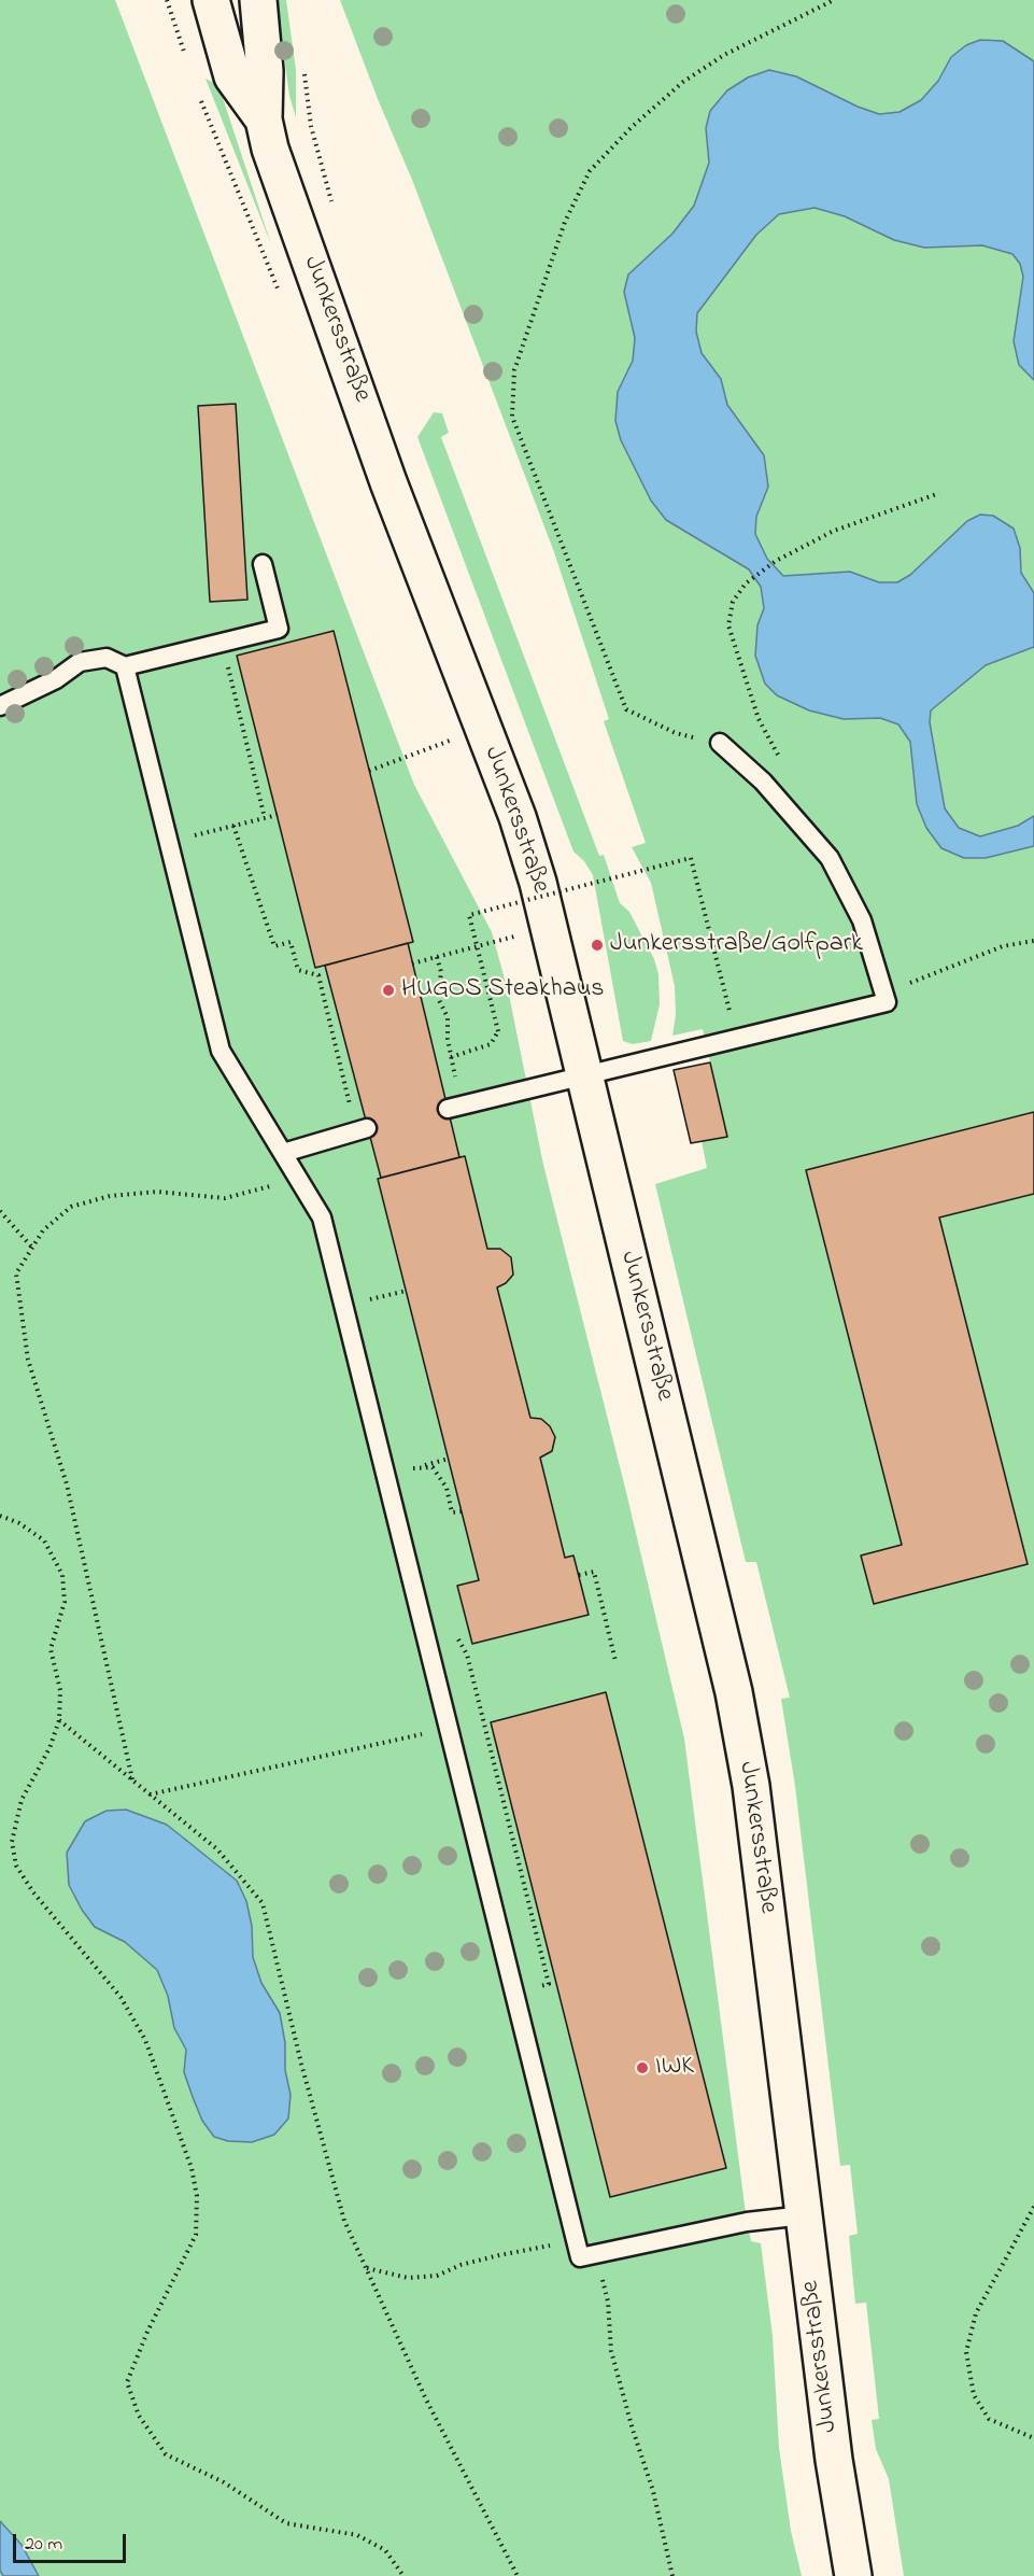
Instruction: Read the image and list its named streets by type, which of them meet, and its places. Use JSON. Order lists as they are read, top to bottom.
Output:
{
  "streets": {
    "main road": ["Junkersstraße"]
  },
  "places": ["Junkersstraße/Golfpark", "HUGOS Steakhaus", "IWK"],
  "scale_bar": "20 m"
}
